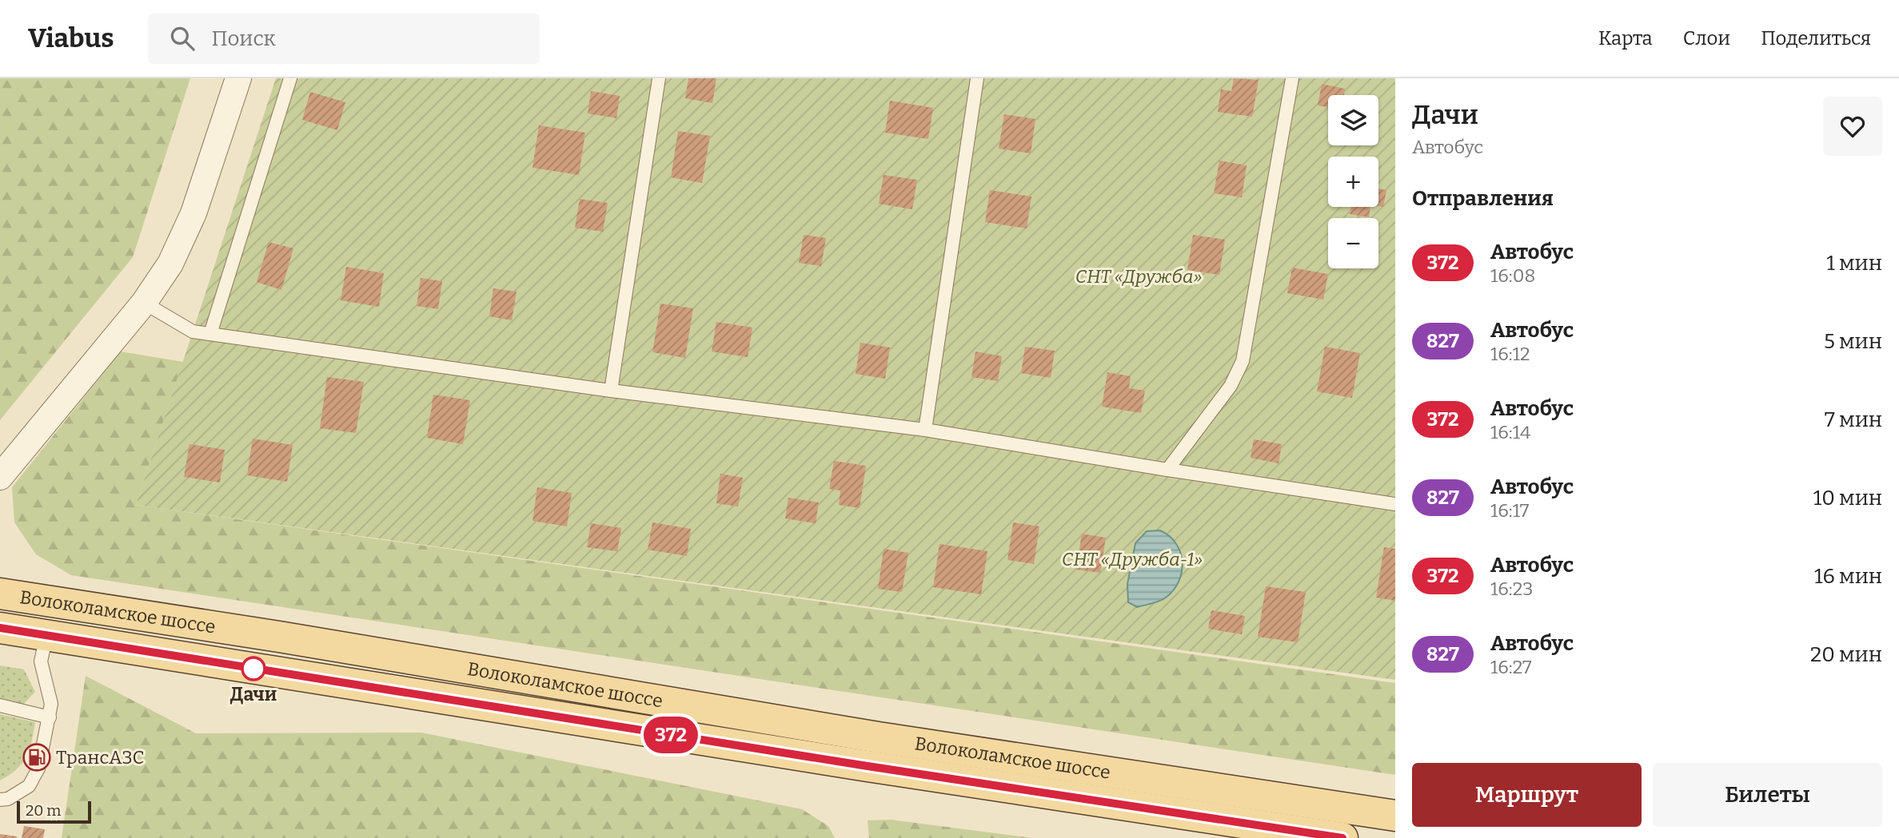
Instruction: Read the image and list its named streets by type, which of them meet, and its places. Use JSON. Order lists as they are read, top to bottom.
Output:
{
  "streets": {
    "main road": ["Волоколамское шоссе"]
  },
  "parks": ["СНТ «Дружба»", "СНТ «Дружба-1»"],
  "places": {
    "other": ["Дачи"],
    "fuel station": ["ТрансАЗС"]
  },
  "lines": ["bus line 372"],
  "scale_bar": "20 m",
  "page": {
    "header": "Viabus",
    "search": "Поиск",
    "nav": ["Карта", "Слои", "Поделиться"],
    "on_map": "372",
    "heading": [
      ["Дачи", "Автобус"],
      "Отправления"
    ],
    "map_buttons": ["+", "−"],
    "list": [
      {
        "mark": "372",
        "name": "Автобус",
        "note": "16:08",
        "value": "1 мин"
      },
      {
        "mark": "827",
        "name": "Автобус",
        "note": "16:12",
        "value": "5 мин"
      },
      {
        "mark": "372",
        "name": "Автобус",
        "note": "16:14",
        "value": "7 мин"
      },
      {
        "mark": "827",
        "name": "Автобус",
        "note": "16:17",
        "value": "10 мин"
      },
      {
        "mark": "372",
        "name": "Автобус",
        "note": "16:23",
        "value": "16 мин"
      },
      {
        "mark": "827",
        "name": "Автобус",
        "note": "16:27",
        "value": "20 мин"
      }
    ],
    "buttons": ["Маршрут", "Билеты"],
    "scale": "20 m"
  }
}
